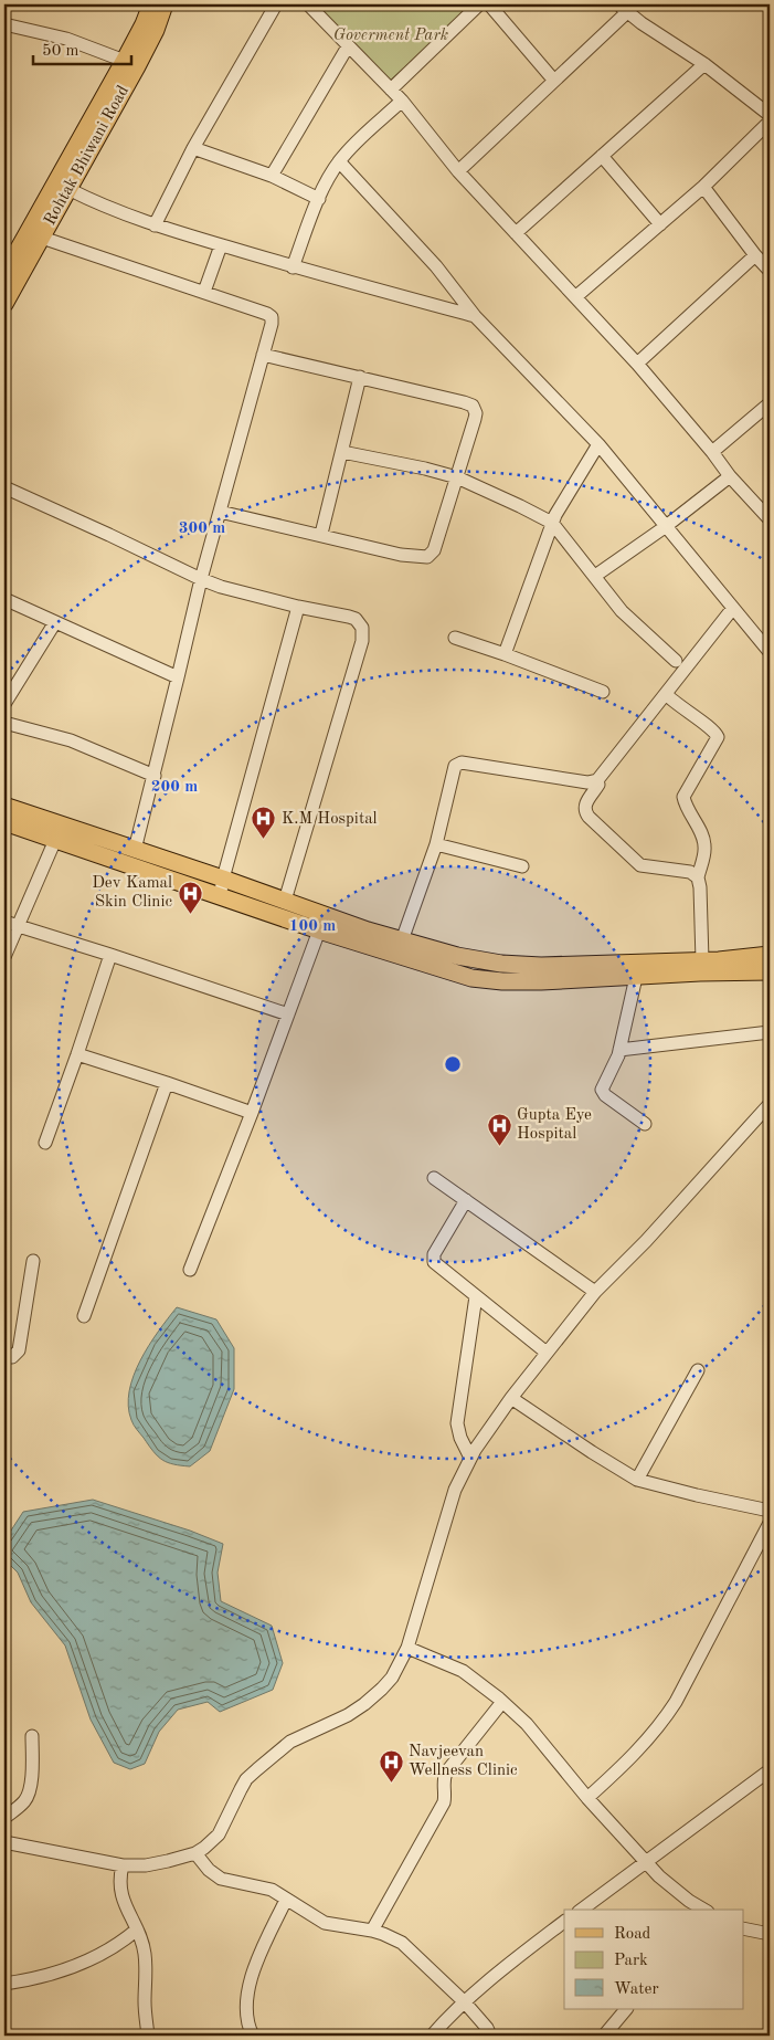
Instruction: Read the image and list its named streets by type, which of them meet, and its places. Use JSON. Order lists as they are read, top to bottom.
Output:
{
  "streets": {
    "main road": ["Rohtak Bhiwani Road"]
  },
  "parks": ["Goverment Park"],
  "places": {
    "hospital": [
      "K.M Hospital",
      "Dev Kamal Skin Clinic",
      "Gupta Eye Hospital",
      "Navjeevan Wellness Clinic"
    ]
  },
  "legend": ["Road", "Park", "Water"],
  "scale_bar": "50 m",
  "rings": ["300 m", "200 m", "100 m"]
}
